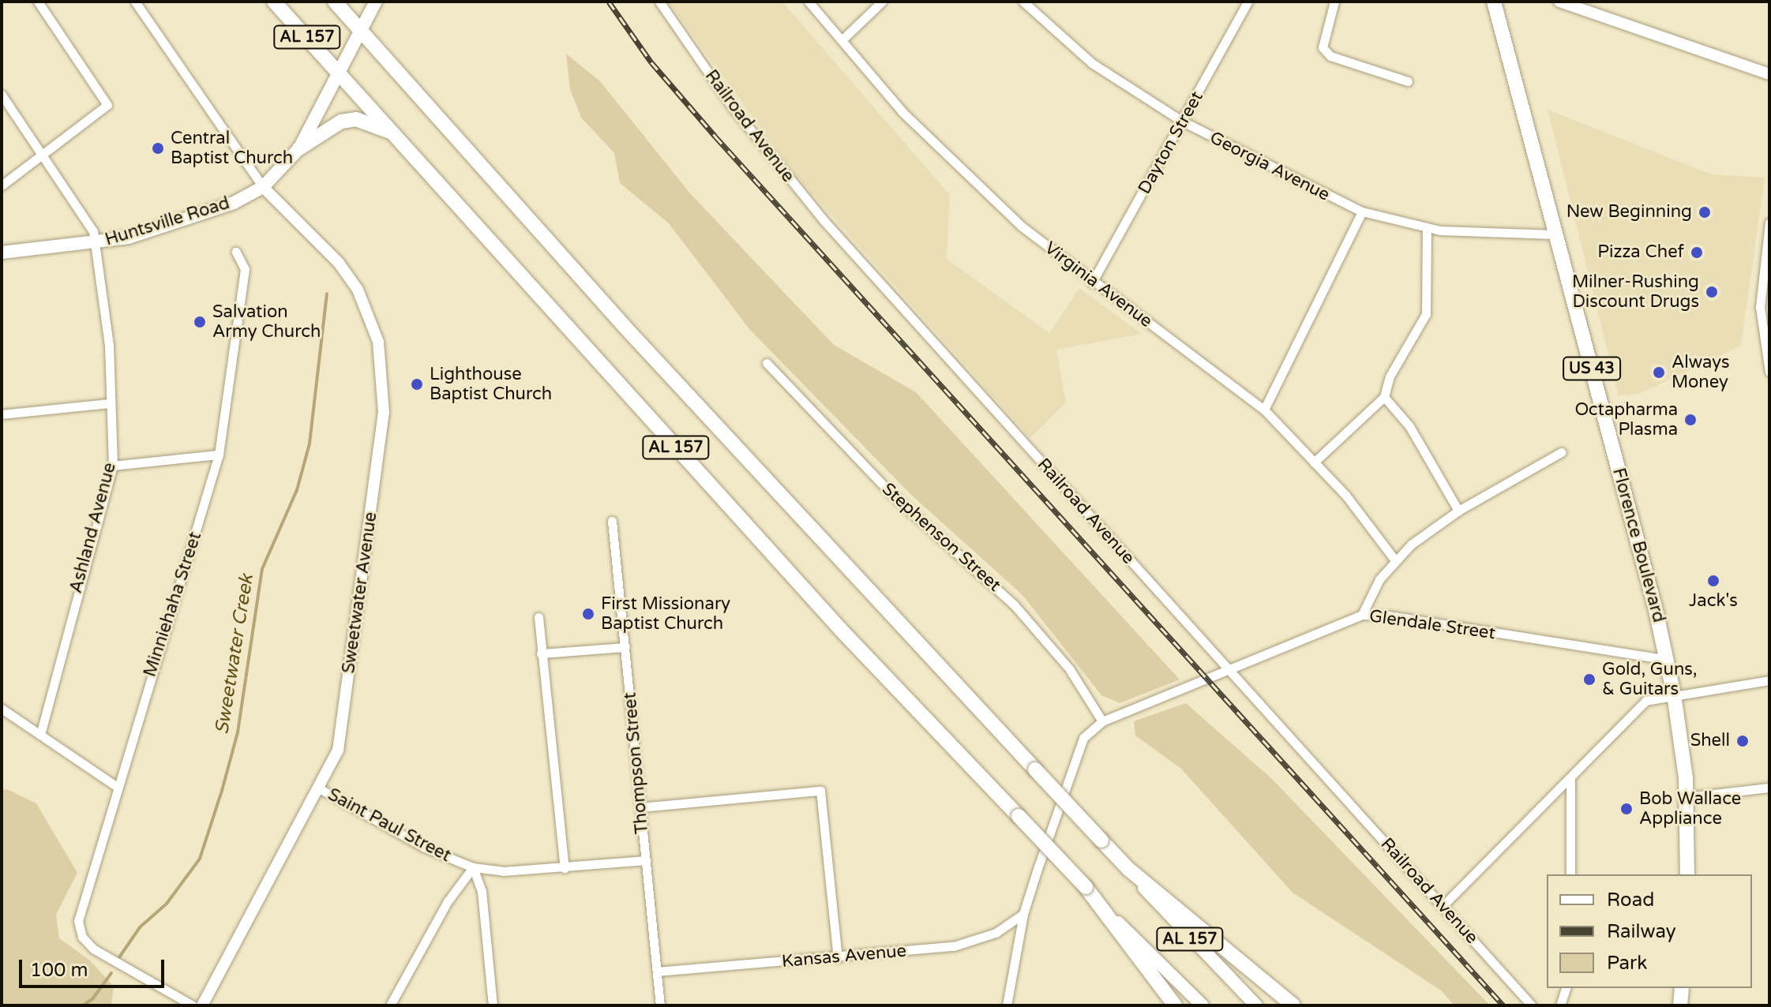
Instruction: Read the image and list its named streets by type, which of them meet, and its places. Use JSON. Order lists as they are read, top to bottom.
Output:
{
  "streets": {
    "highway": ["AL 157", "US 43", "Florence Boulevard"],
    "main road": ["Huntsville Road"],
    "street": [
      "Railroad Avenue",
      "Dayton Street",
      "Georgia Avenue",
      "Virginia Avenue",
      "Ashland Avenue",
      "Stephenson Street",
      "Sweetwater Avenue",
      "Minniehaha Street",
      "Glendale Street",
      "Thompson Street",
      "Saint Paul Street",
      "Kansas Avenue"
    ]
  },
  "crossings": [
    ["AL 157", "Huntsville Road"],
    ["Railroad Avenue", "Glendale Street"],
    ["Dayton Street", "Georgia Avenue"],
    ["Dayton Street", "Virginia Avenue"],
    ["Georgia Avenue", "Florence Boulevard"],
    ["Huntsville Road", "Ashland Avenue"],
    ["Huntsville Road", "Sweetwater Avenue"],
    ["Stephenson Street", "Glendale Street"],
    ["Florence Boulevard", "Glendale Street"],
    ["Sweetwater Avenue", "Saint Paul Street"],
    ["Thompson Street", "Saint Paul Street"],
    ["Thompson Street", "Kansas Avenue"]
  ],
  "water": ["Sweetwater Creek"],
  "places": [
    "Central Baptist Church",
    "New Beginning",
    "Pizza Chef",
    "Milner-Rushing Discount Drugs",
    "Salvation Army Church",
    "Always Money",
    "Lighthouse Baptist Church",
    "Octapharma Plasma",
    "Jack's",
    "First Missionary Baptist Church",
    "Gold, Guns, & Guitars",
    "Shell",
    "Bob Wallace Appliance"
  ],
  "legend": ["Road", "Railway", "Park"],
  "scale_bar": "100 m"
}
